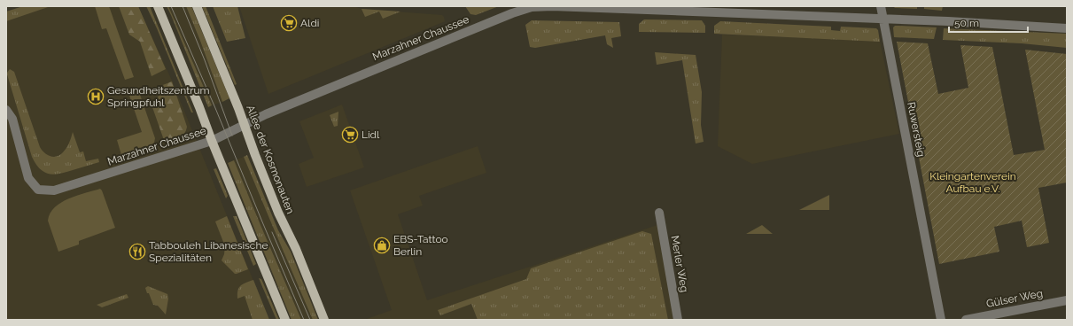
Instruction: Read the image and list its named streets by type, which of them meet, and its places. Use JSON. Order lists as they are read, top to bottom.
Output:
{
  "streets": {
    "main road": ["Allee der Kosmonauten"],
    "street": [
      "Marzahner Chaussee",
      "Ruwersteig",
      "Merler Weg",
      "Gülser Weg"
    ]
  },
  "crossings": [
    ["Marzahner Chaussee", "Ruwersteig"],
    ["Marzahner Chaussee", "Allee der Kosmonauten"]
  ],
  "parks": ["Kleingartenverein Aufbau e.V."],
  "places": {
    "supermarket": ["Aldi", "Lidl"],
    "hospital": ["Gesundheitszentrum Springpfuhl"],
    "shop": ["EBS-Tattoo Berlin"],
    "restaurant": ["Tabbouleh Libanesische Spezialitäten"]
  },
  "scale_bar": "50 m"
}
